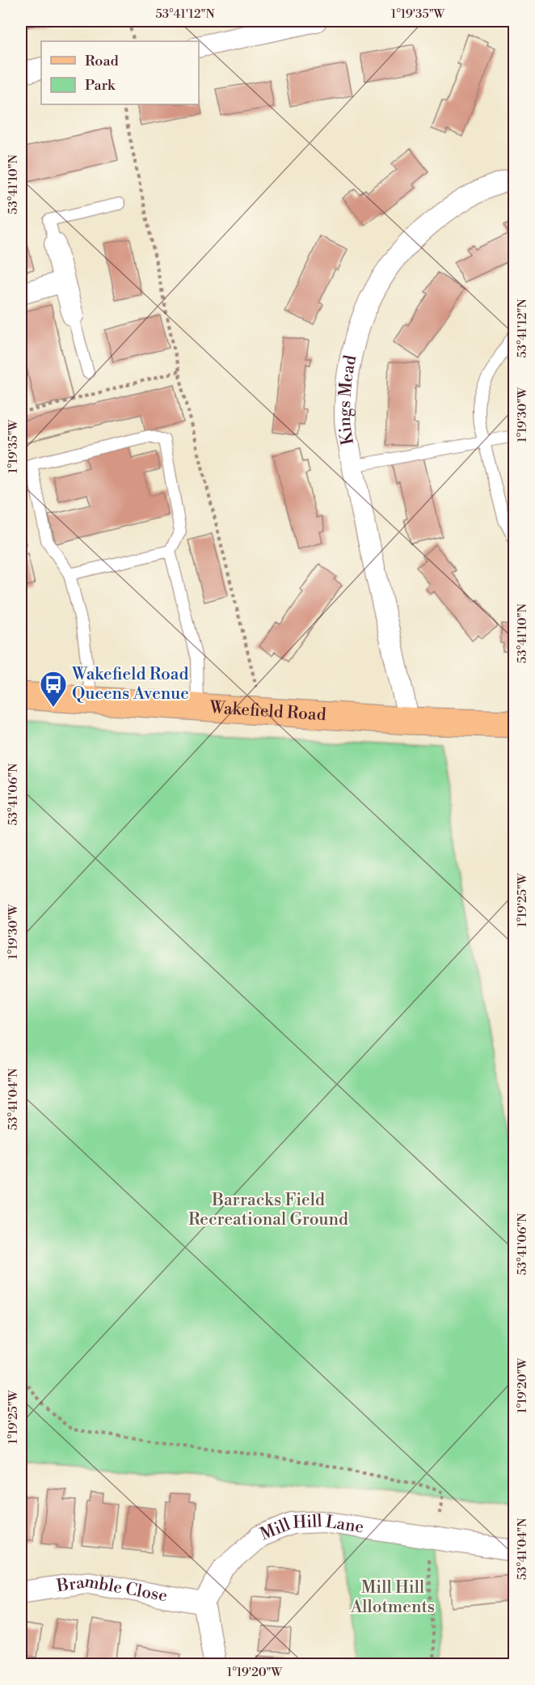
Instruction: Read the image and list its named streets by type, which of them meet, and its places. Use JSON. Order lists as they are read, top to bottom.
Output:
{
  "streets": {
    "main road": ["Wakefield Road"],
    "street": ["Kings Mead", "Mill Hill Lane", "Bramble Close"]
  },
  "crossings": [
    ["Kings Mead", "Wakefield Road"],
    ["Mill Hill Lane", "Bramble Close"]
  ],
  "parks": ["Barracks Field Recreational Ground", "Mill Hill Allotments"],
  "places": {
    "bus stop": ["Wakefield Road Queens Avenue"]
  },
  "legend": ["Road", "Park"],
  "coordinates": [
    "53°41'12\"N",
    "1°19'35\"W",
    "53°41'10\"N",
    "1°19'30\"W",
    "53°41'06\"N",
    "1°19'25\"W",
    "53°41'04\"N",
    "1°19'20\"W"
  ]
}
